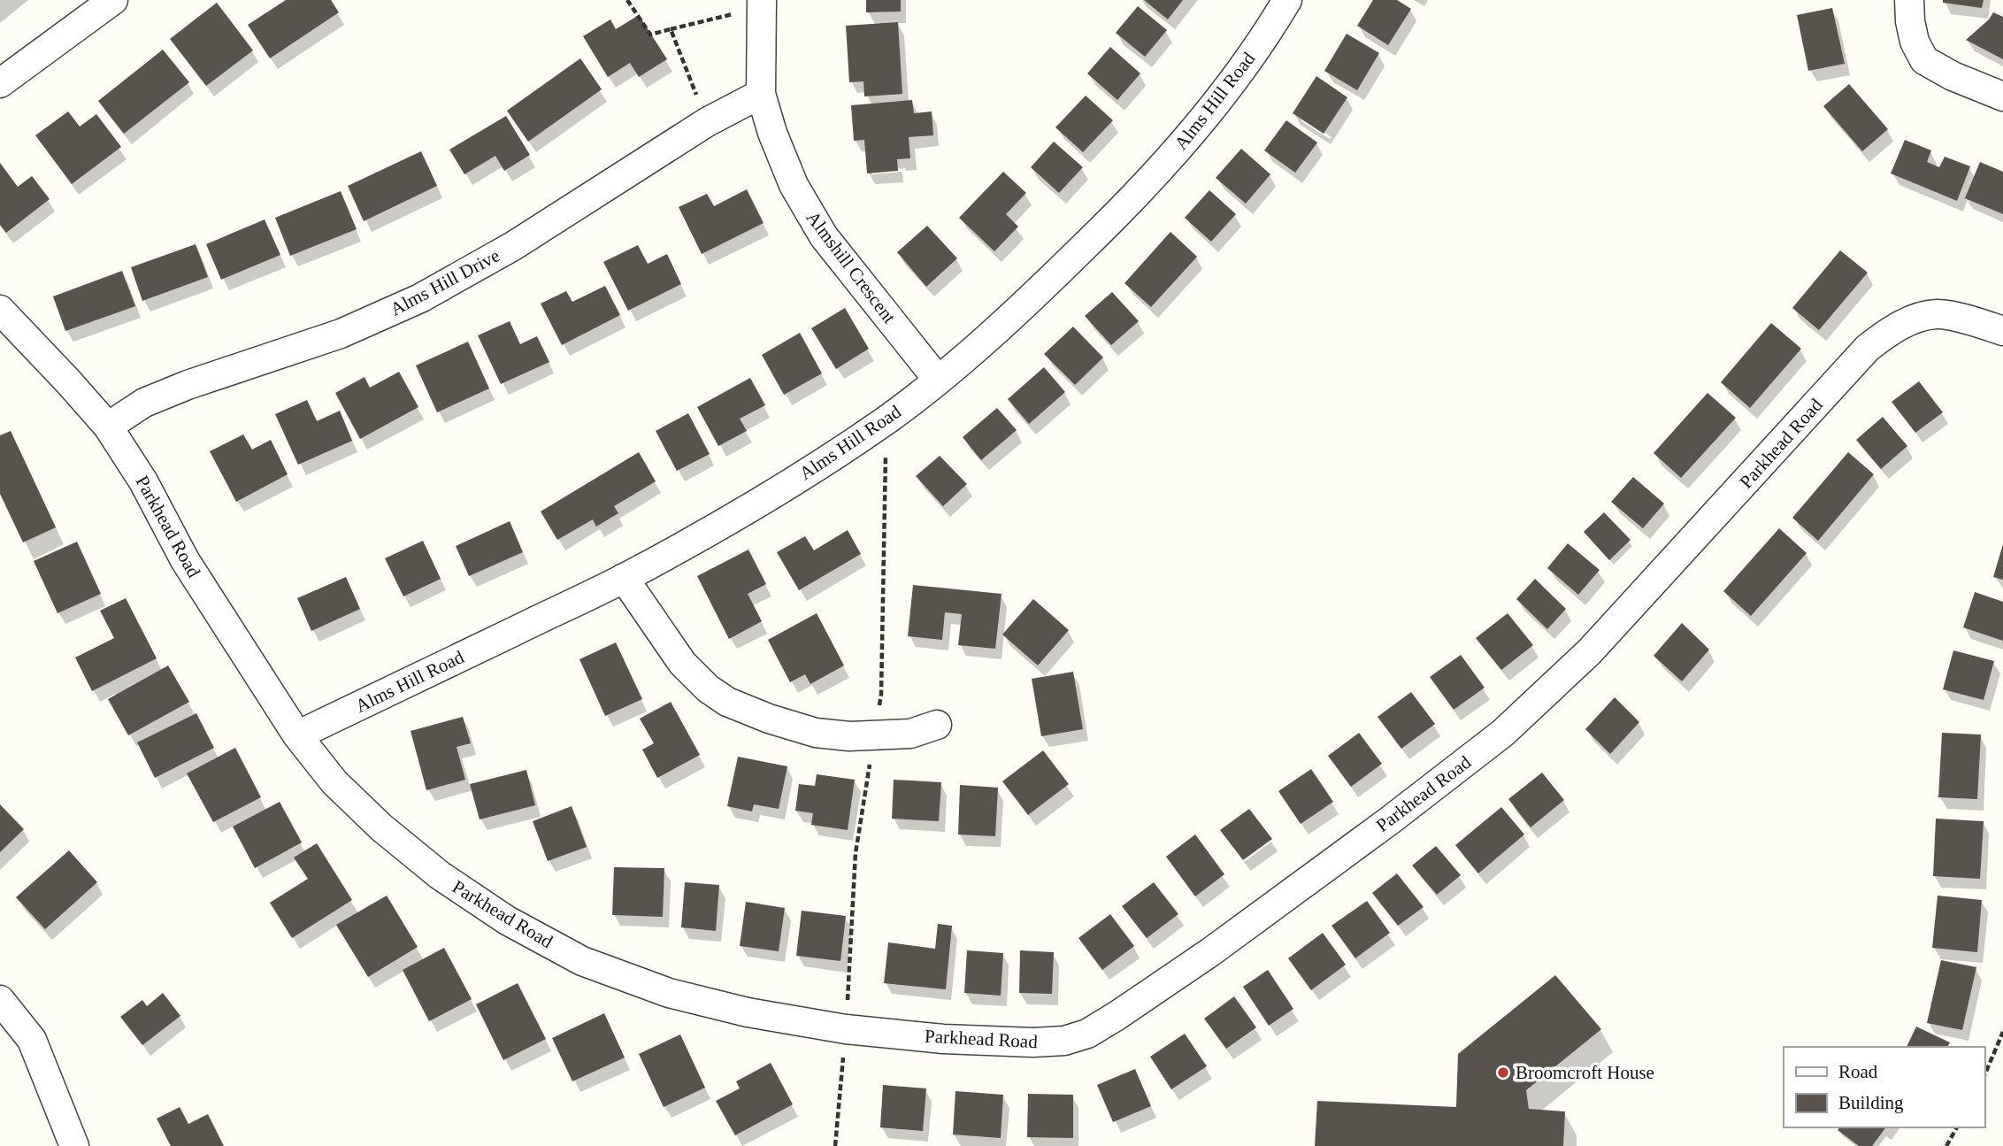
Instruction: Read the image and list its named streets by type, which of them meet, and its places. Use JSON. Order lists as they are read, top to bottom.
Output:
{
  "streets": {
    "street": [
      "Alms Hill Road",
      "Almshill Crescent",
      "Alms Hill Drive",
      "Parkhead Road"
    ]
  },
  "crossings": [
    ["Alms Hill Road", "Almshill Crescent"],
    ["Alms Hill Road", "Parkhead Road"],
    ["Almshill Crescent", "Alms Hill Drive"],
    ["Alms Hill Drive", "Parkhead Road"]
  ],
  "places": ["Broomcroft House"],
  "legend": ["Road", "Building"]
}
